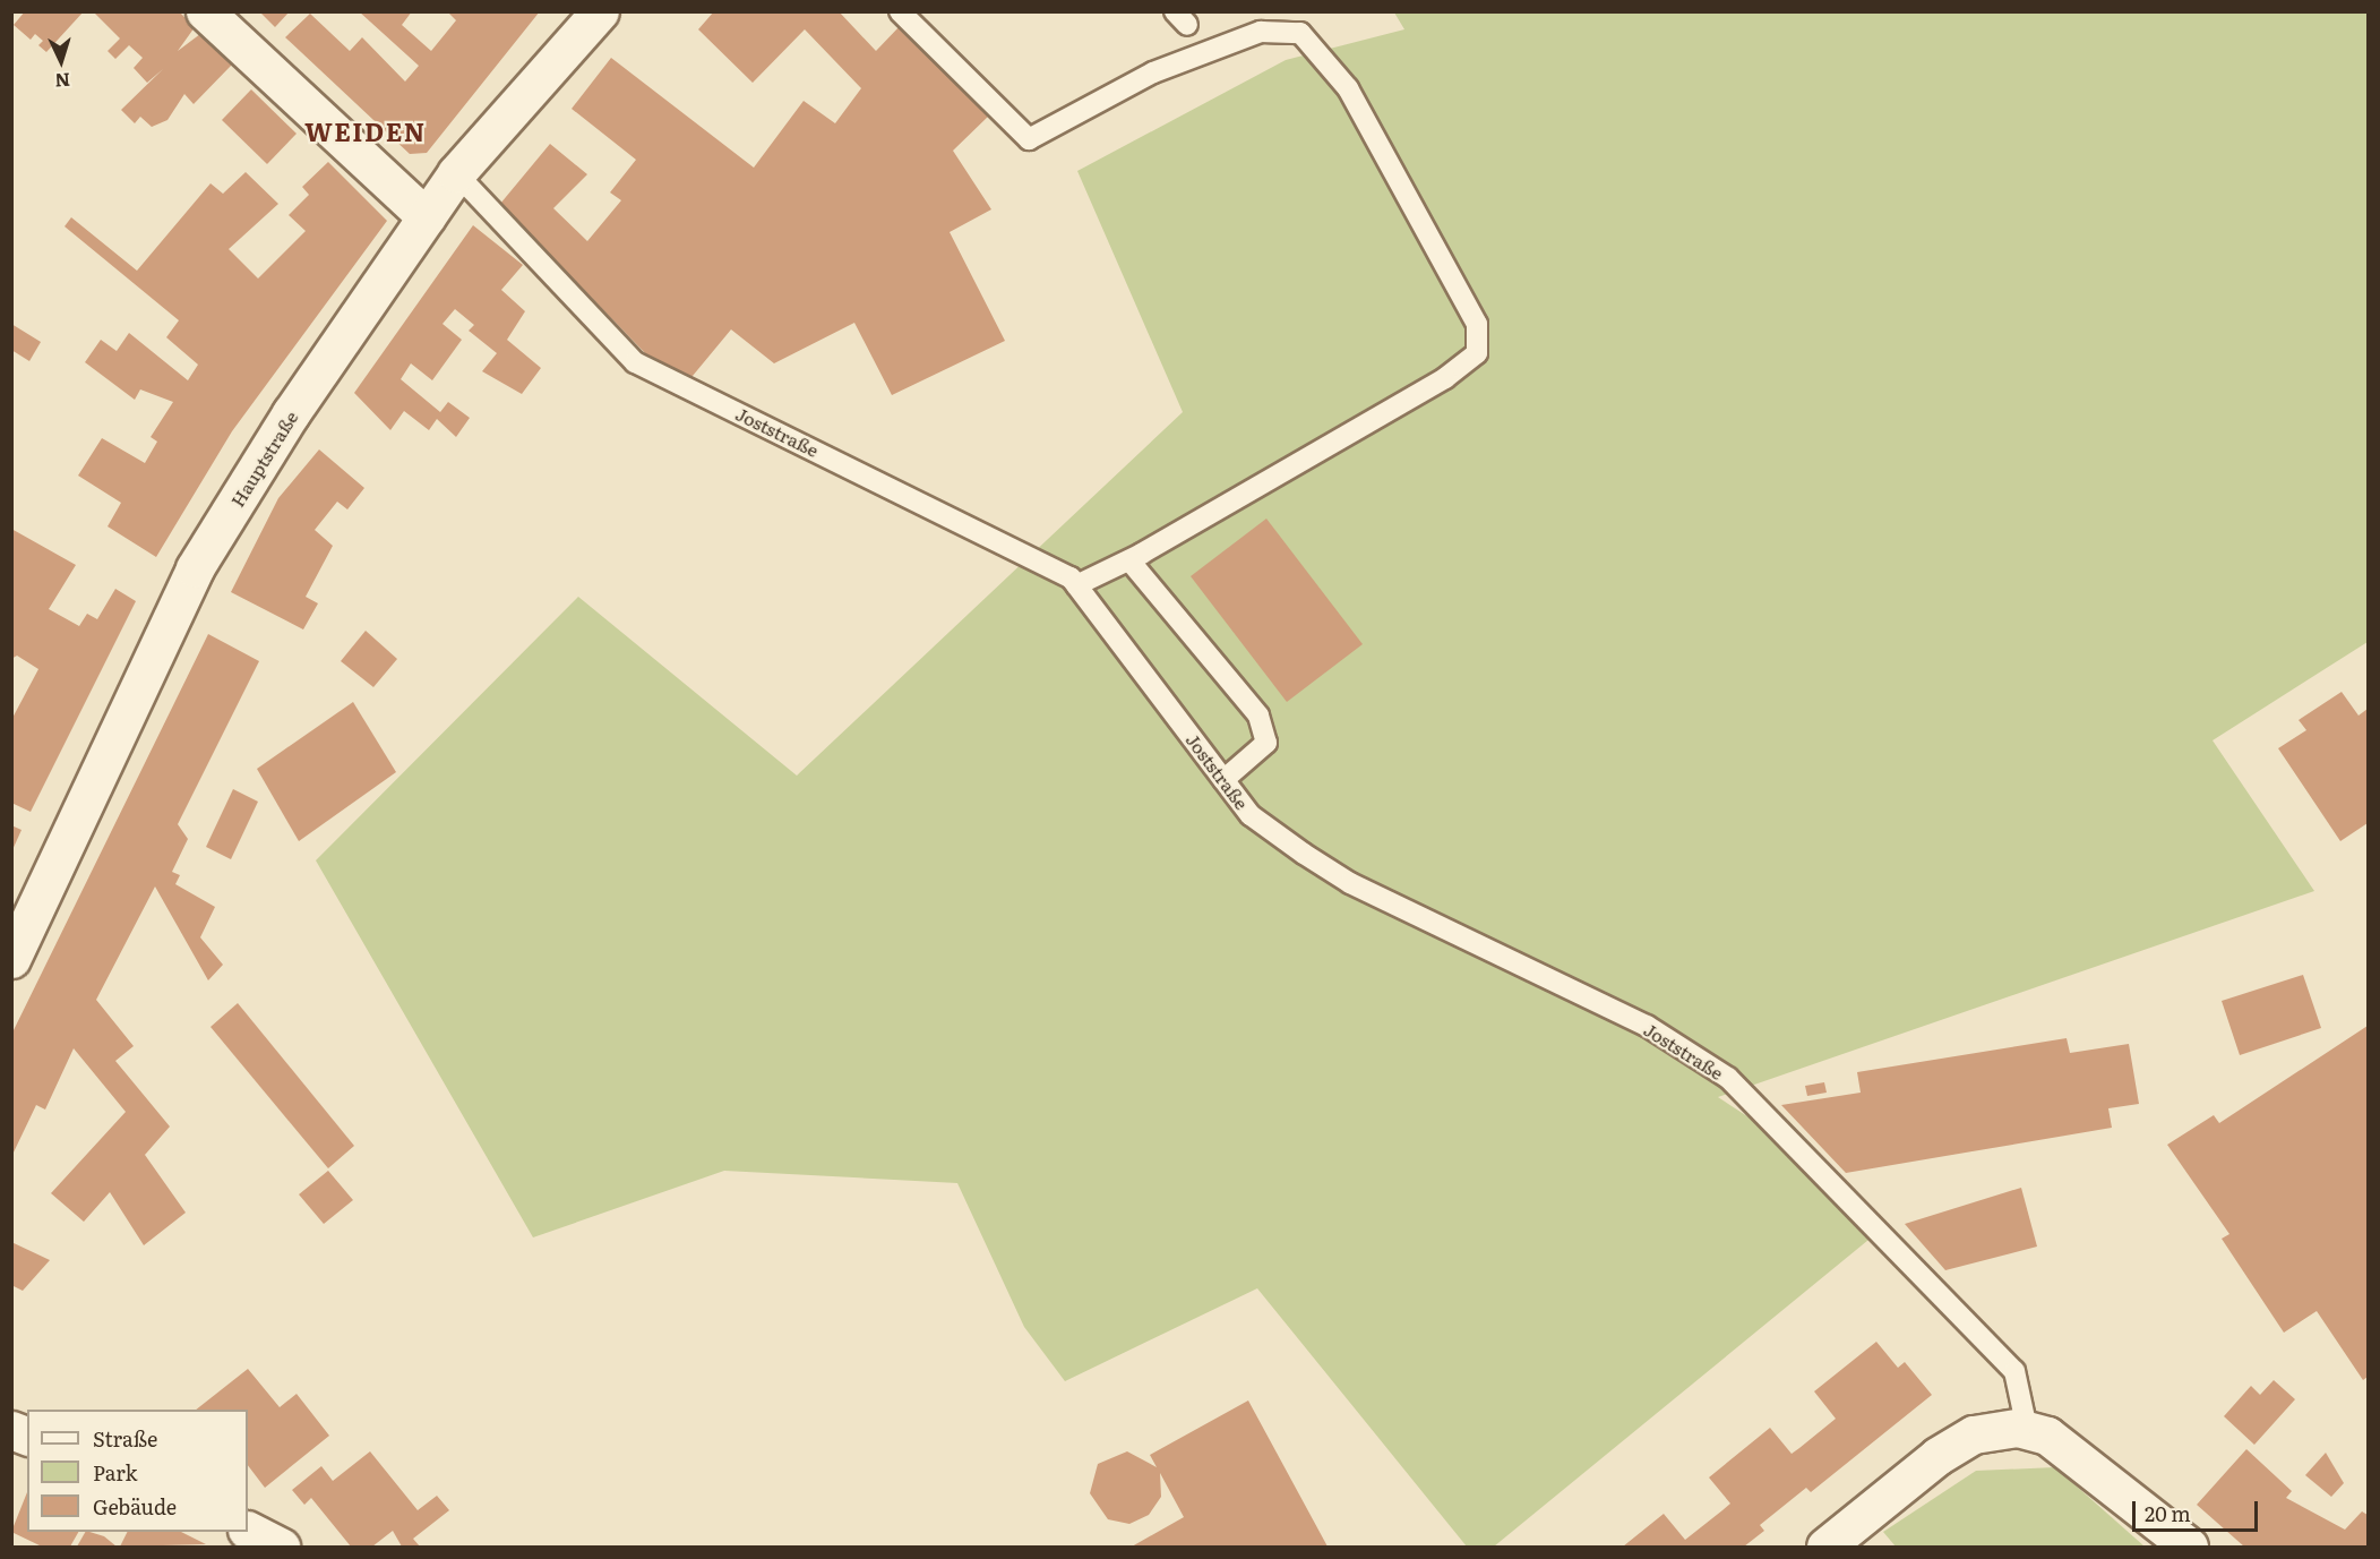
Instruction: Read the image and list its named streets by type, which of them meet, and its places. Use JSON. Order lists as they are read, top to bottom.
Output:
{
  "streets": {
    "main road": ["Hauptstraße"],
    "lane": ["Joststraße"]
  },
  "crossings": [
    ["Joststraße", "Hauptstraße"]
  ],
  "districts": ["WEIDEN"],
  "legend": ["Straße", "Park", "Gebäude"],
  "scale_bar": "20 m",
  "north": "bottom"
}
